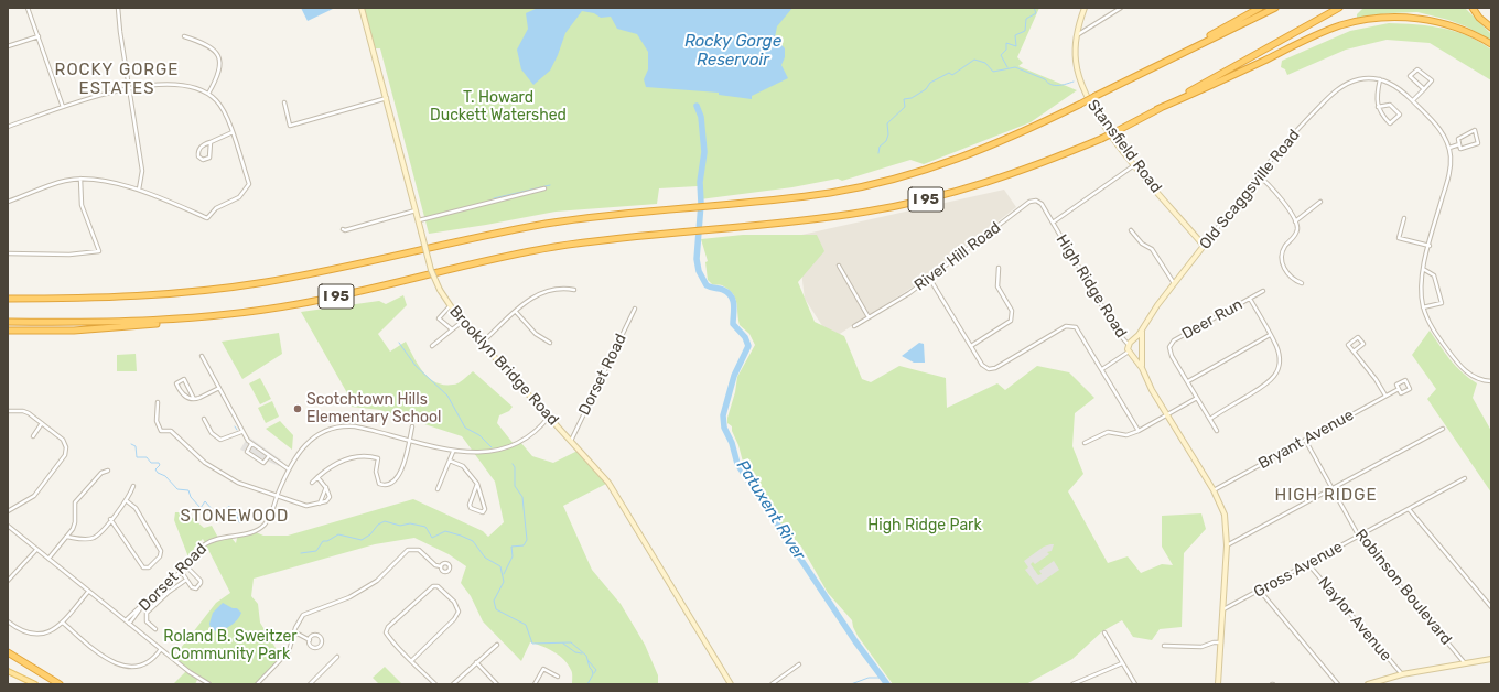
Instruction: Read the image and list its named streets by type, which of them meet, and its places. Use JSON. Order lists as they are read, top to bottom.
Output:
{
  "streets": {
    "highway": ["I 95"],
    "street": [
      "Stansfield Road",
      "Old Scaggsville Road",
      "River Hill Road",
      "High Ridge Road",
      "Deer Run",
      "Brooklyn Bridge Road",
      "Dorset Road",
      "Bryant Avenue",
      "Gross Avenue",
      "Robinson Boulevard",
      "Naylor Avenue"
    ]
  },
  "crossings": [
    ["Stansfield Road", "Old Scaggsville Road"],
    ["Stansfield Road", "High Ridge Road"],
    ["Old Scaggsville Road", "High Ridge Road"],
    ["River Hill Road", "High Ridge Road"],
    ["Brooklyn Bridge Road", "Dorset Road"],
    ["Bryant Avenue", "Robinson Boulevard"],
    ["Gross Avenue", "Robinson Boulevard"],
    ["Gross Avenue", "Naylor Avenue"]
  ],
  "districts": ["ROCKY GORGE ESTATES", "HIGH RIDGE", "STONEWOOD"],
  "water": ["Rocky Gorge Reservoir", "Patuxent River"],
  "parks": ["T. Howard Duckett Watershed", "High Ridge Park", "Roland B. Sweitzer Community Park"],
  "places": ["Scotchtown Hills Elementary School"]
}
